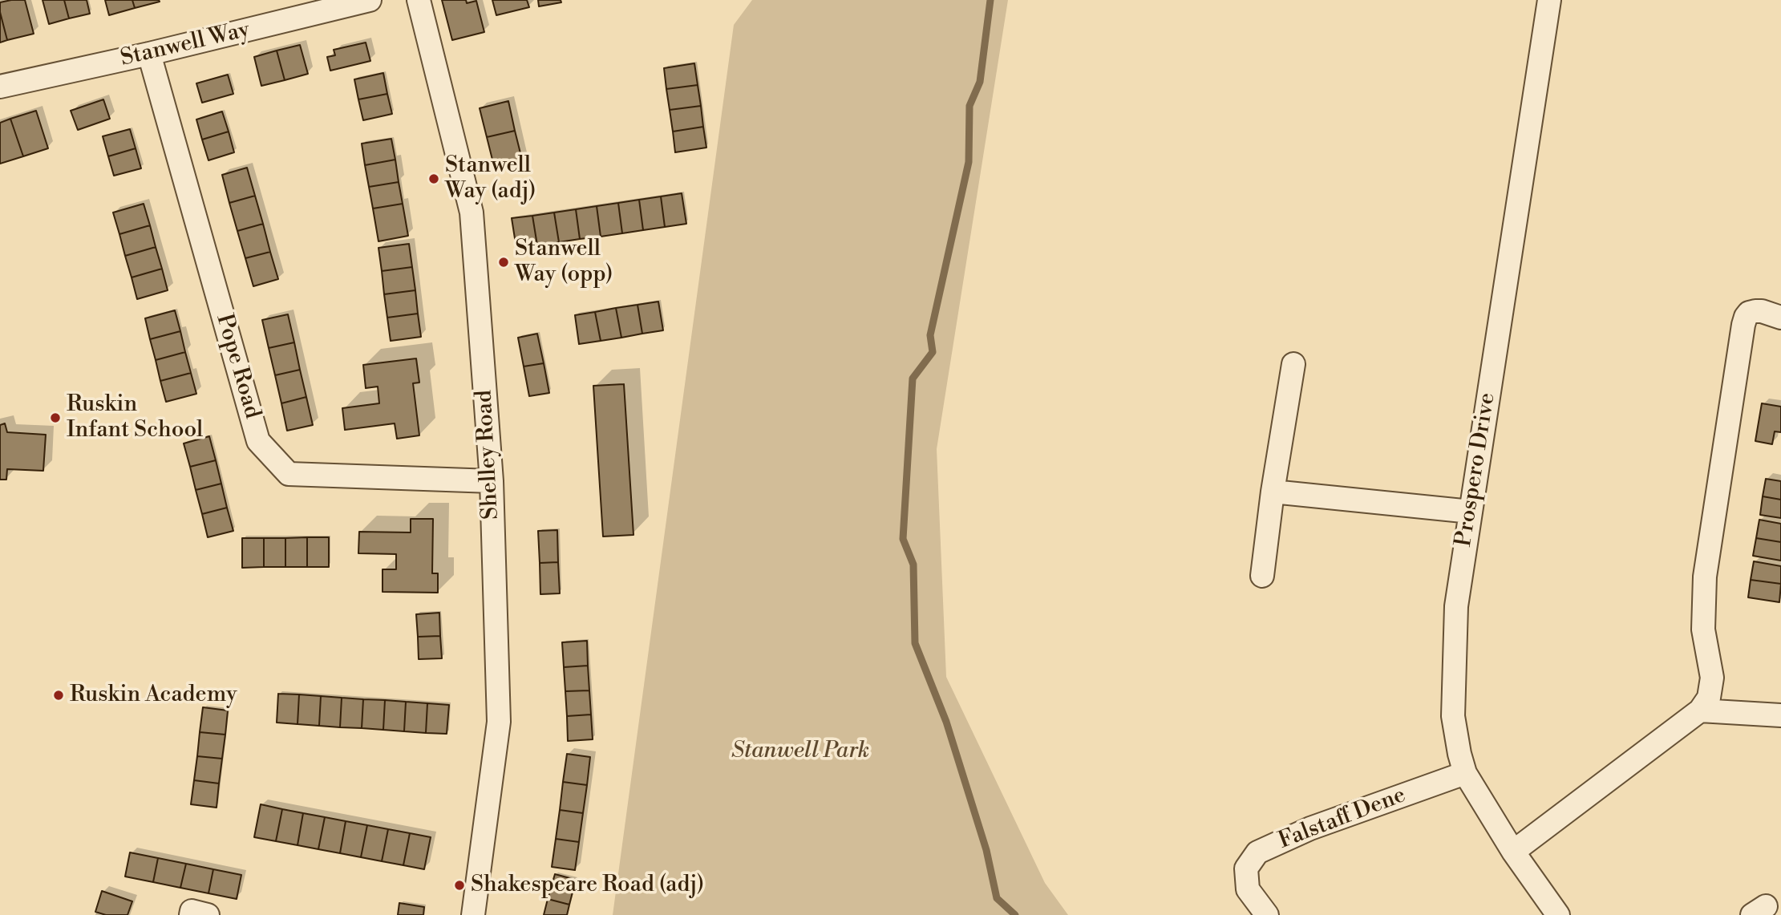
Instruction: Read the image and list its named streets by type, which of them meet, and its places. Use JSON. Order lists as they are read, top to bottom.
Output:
{
  "streets": {
    "street": [
      "Stanwell Way",
      "Pope Road",
      "Shelley Road",
      "Prospero Drive",
      "Falstaff Dene"
    ]
  },
  "crossings": [
    ["Stanwell Way", "Pope Road"],
    ["Pope Road", "Shelley Road"],
    ["Prospero Drive", "Falstaff Dene"]
  ],
  "parks": ["Stanwell Park"],
  "places": [
    "Stanwell Way (adj)",
    "Stanwell Way (opp)",
    "Ruskin Infant School",
    "Ruskin Academy",
    "Shakespeare Road (adj)"
  ]
}
